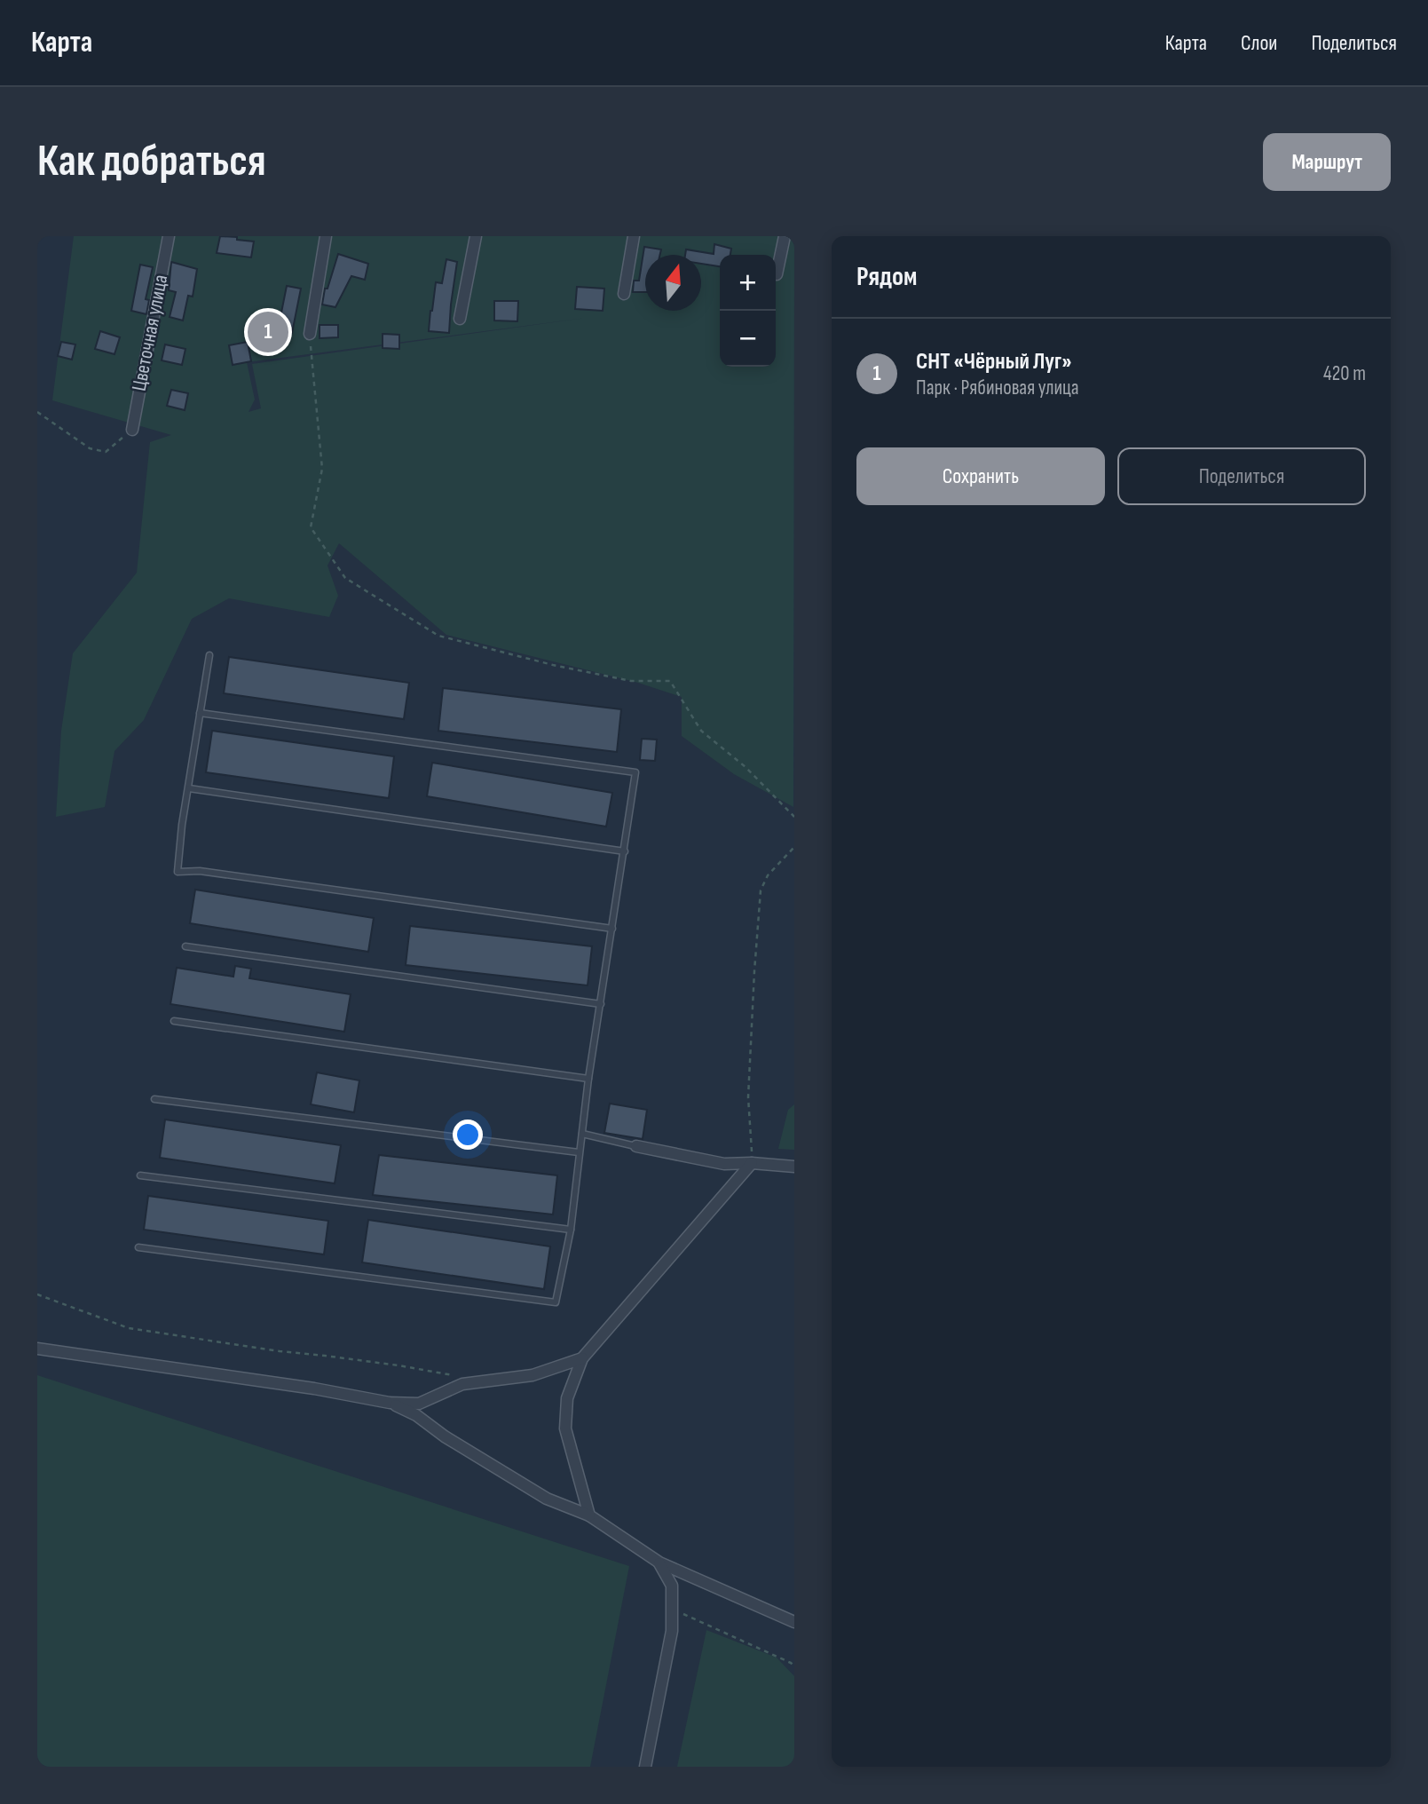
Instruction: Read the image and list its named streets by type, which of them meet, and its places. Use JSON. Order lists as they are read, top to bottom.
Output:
{
  "streets": {
    "street": ["Цветочная улица"]
  },
  "north": "top",
  "page": {
    "header": "Карта",
    "nav": ["Карта", "Слои", "Поделиться"],
    "buttons": [
      "Маршрут",
      ["Сохранить", "Поделиться"]
    ],
    "title": "Как добраться",
    "heading": "Рядом",
    "map_buttons": ["+", "−"],
    "pins": "1",
    "list": [
      {
        "mark": "1",
        "name": "СНТ «Чёрный Луг»",
        "note": "Парк · Рябиновая улица",
        "value": "420 m"
      }
    ]
  }
}
